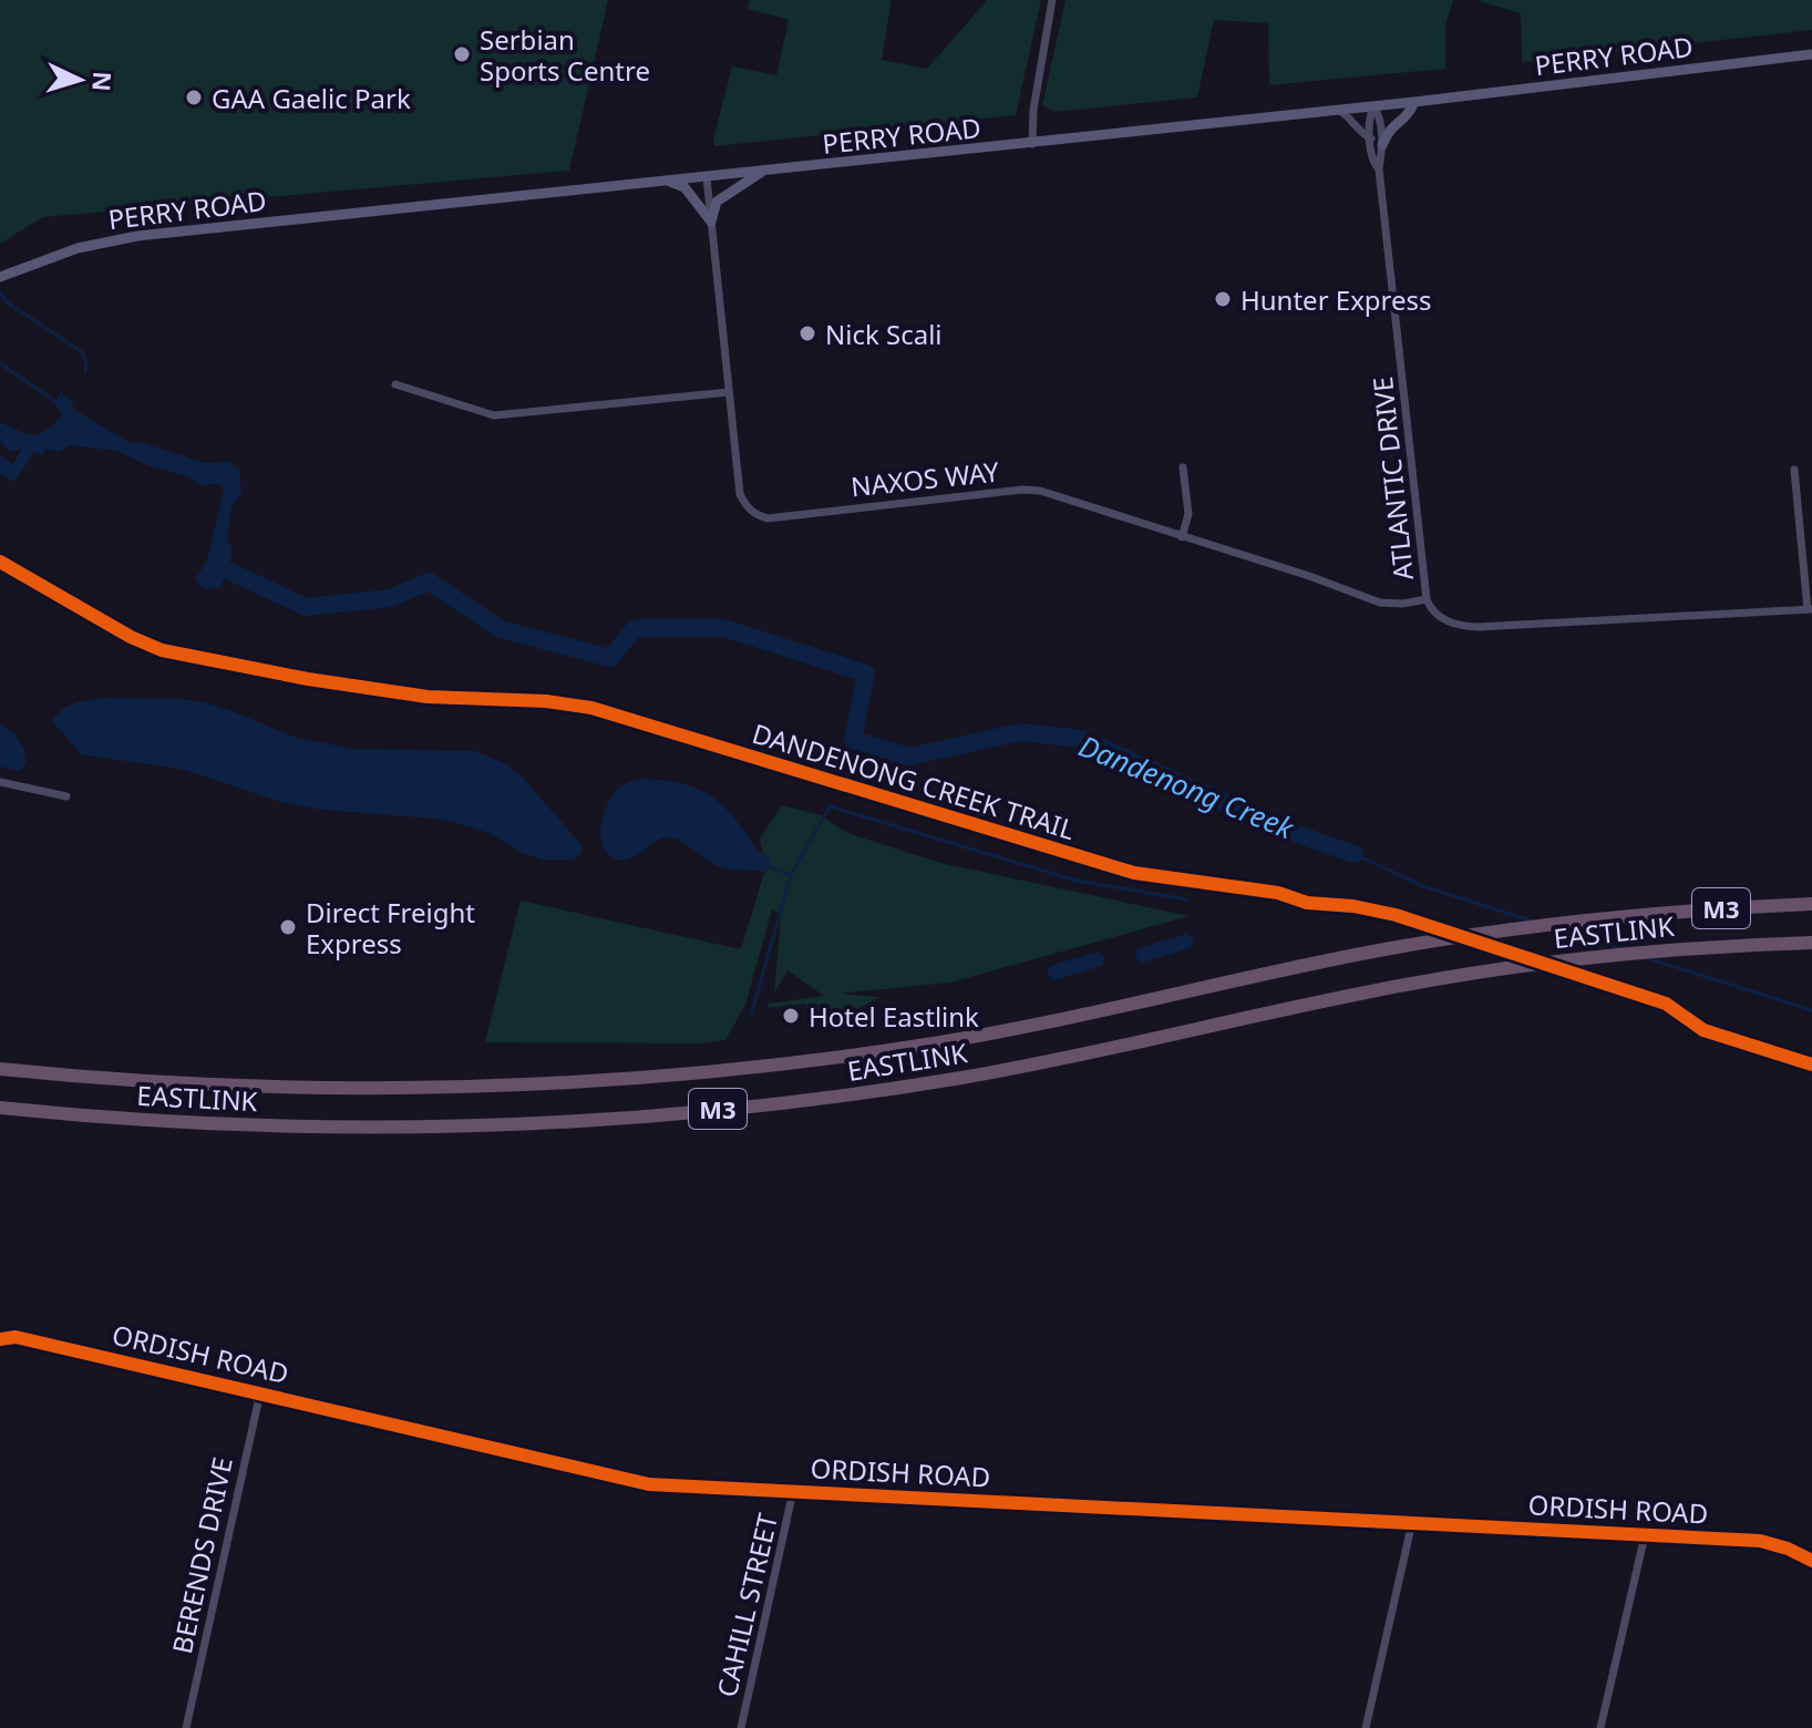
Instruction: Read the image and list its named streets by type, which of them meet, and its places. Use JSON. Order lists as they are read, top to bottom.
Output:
{
  "streets": {
    "highway": ["M3", "EASTLINK"],
    "main road": ["PERRY ROAD"],
    "street": [
      "NAXOS WAY",
      "ATLANTIC DRIVE",
      "ORDISH ROAD",
      "BERENDS DRIVE",
      "CAHILL STREET"
    ],
    "cycle path": ["DANDENONG CREEK TRAIL"]
  },
  "crossings": [
    ["PERRY ROAD", "NAXOS WAY"],
    ["PERRY ROAD", "ATLANTIC DRIVE"],
    ["NAXOS WAY", "ATLANTIC DRIVE"],
    ["ORDISH ROAD", "BERENDS DRIVE"],
    ["ORDISH ROAD", "CAHILL STREET"]
  ],
  "water": ["Dandenong Creek"],
  "places": [
    "Serbian Sports Centre",
    "GAA Gaelic Park",
    "Hunter Express",
    "Nick Scali",
    "Direct Freight Express",
    "Hotel Eastlink"
  ],
  "north": "right"
}
